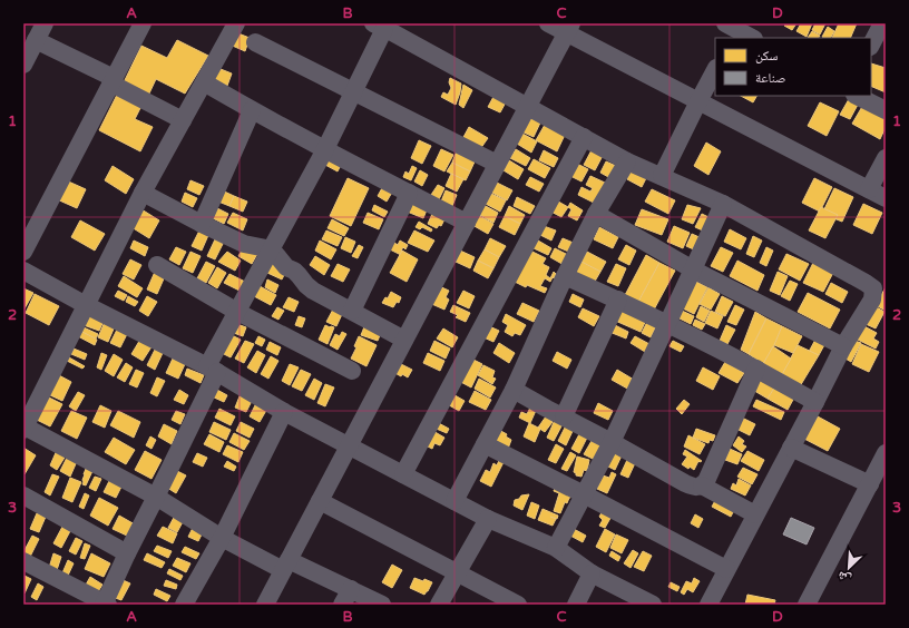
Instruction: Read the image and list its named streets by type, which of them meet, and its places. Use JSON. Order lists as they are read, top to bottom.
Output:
{
  "legend": ["سكن", "صناعة"],
  "north": "bottom left",
  "grid": {
    "columns": [
      "A",
      "B",
      "C",
      "D"
    ],
    "rows": ["1", "2", "3"]
  }
}
